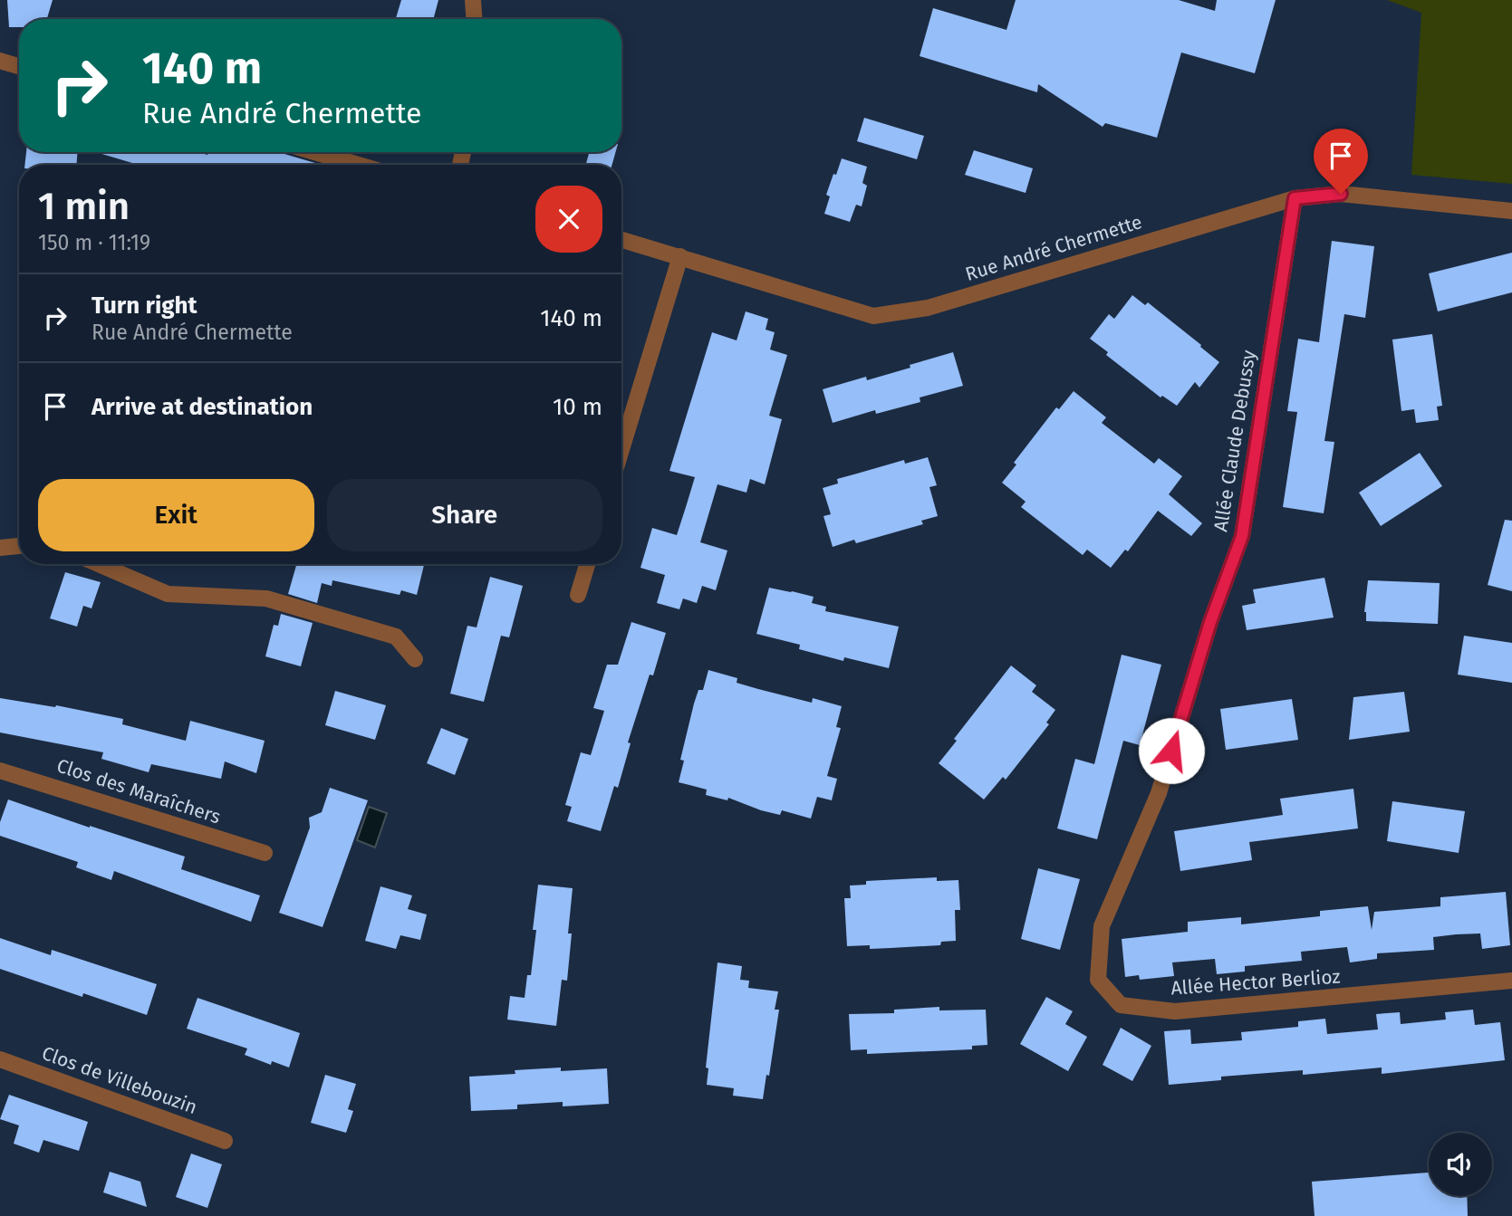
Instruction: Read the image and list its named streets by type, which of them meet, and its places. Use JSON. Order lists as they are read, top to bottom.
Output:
{
  "streets": {
    "street": [
      "Rue André Chermette",
      "Allée Claude Debussy",
      "Clos des Maraîchers",
      "Allée Hector Berlioz",
      "Clos de Villebouzin"
    ]
  },
  "crossings": [
    ["Rue André Chermette", "Allée Claude Debussy"],
    ["Allée Claude Debussy", "Allée Hector Berlioz"]
  ],
  "page": {
    "turn": ["140 m", "Rue André Chermette"],
    "heading": ["1 min", "150 m · 11:19"],
    "list": [
      {
        "name": "Turn right",
        "note": "Rue André Chermette",
        "value": "140 m"
      },
      {
        "name": "Arrive at destination",
        "value": "10 m"
      }
    ],
    "buttons": ["Exit", "Share"]
  }
}
